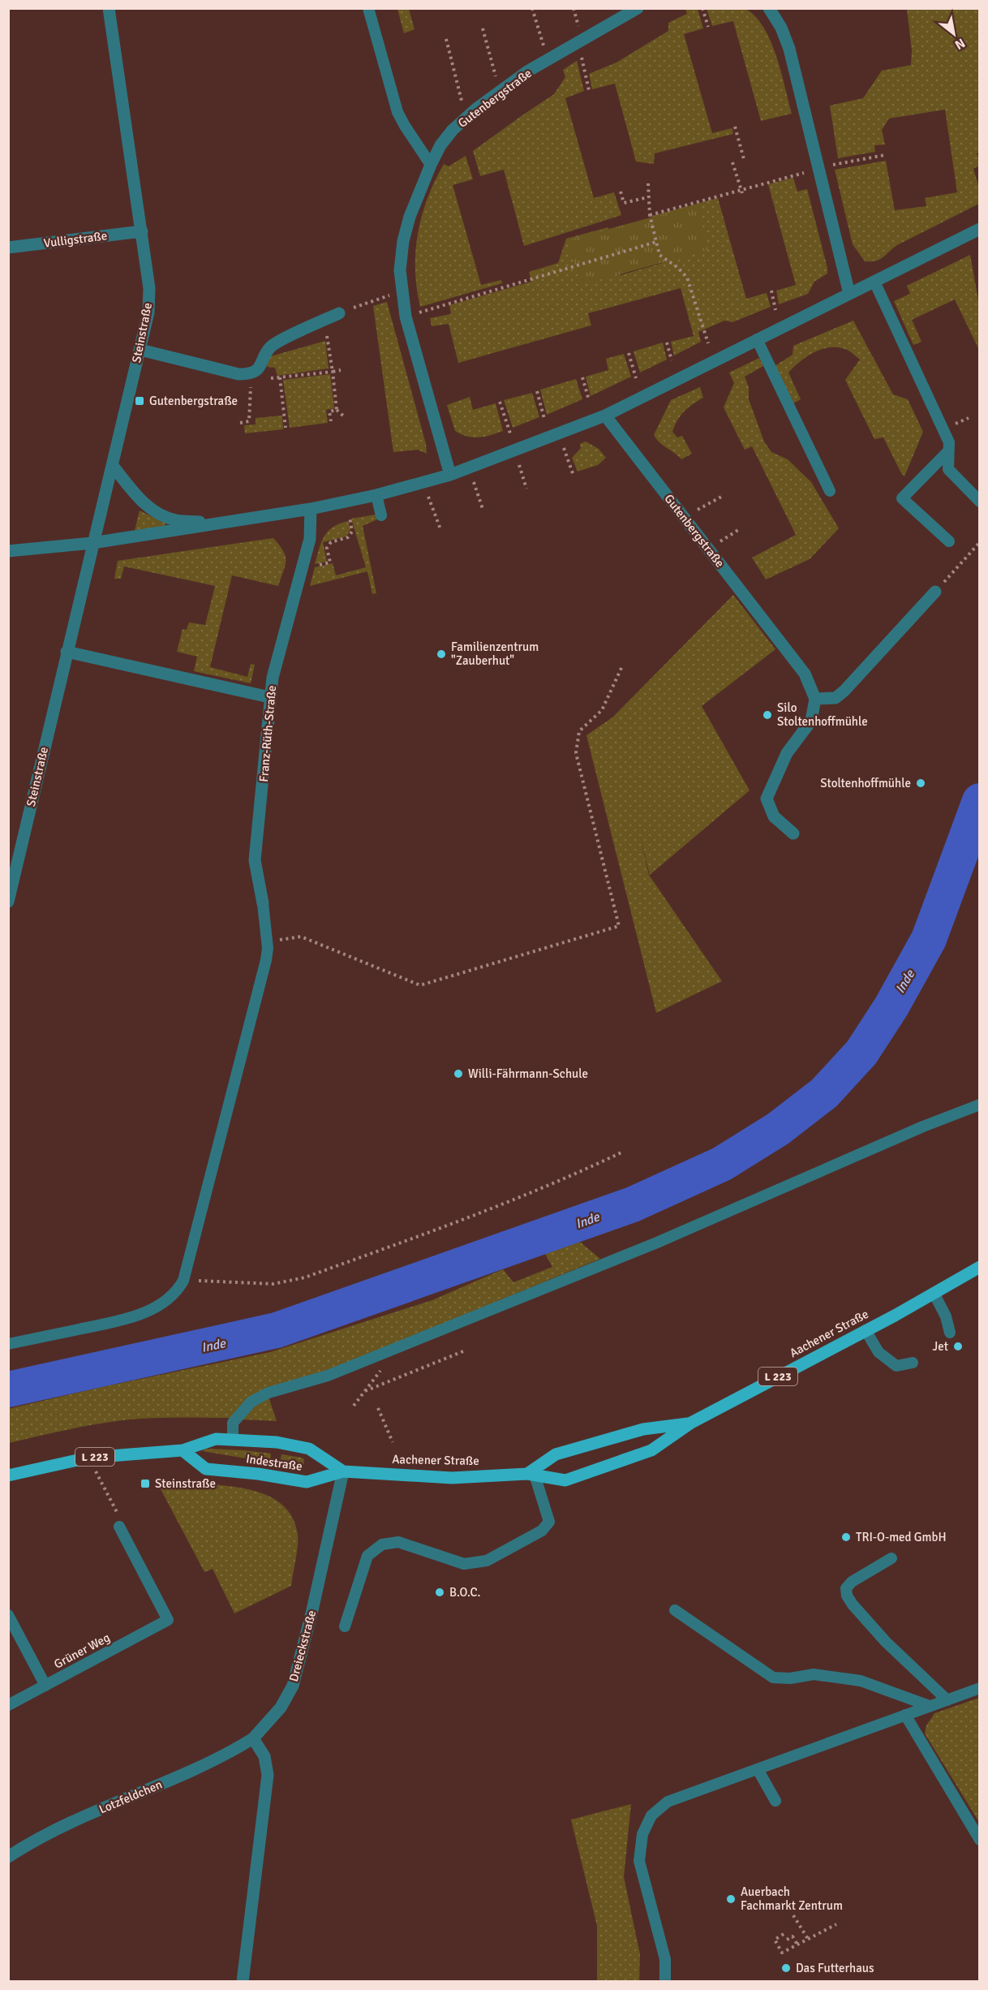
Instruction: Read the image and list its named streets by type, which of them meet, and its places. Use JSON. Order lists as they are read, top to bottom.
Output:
{
  "streets": {
    "main road": ["Aachener Straße", "L 223", "Indestraße"],
    "street": [
      "Gutenbergstraße",
      "Vulligstraße",
      "Steinstraße",
      "Franz-Rüth-Straße",
      "Dreieckstraße",
      "Lotzfeldchen"
    ],
    "lane": ["Grüner Weg"]
  },
  "crossings": [
    ["Vulligstraße", "Steinstraße"],
    ["Aachener Straße", "Indestraße"],
    ["Aachener Straße", "Dreieckstraße"],
    ["Indestraße", "Dreieckstraße"],
    ["Dreieckstraße", "Lotzfeldchen"]
  ],
  "water": ["Inde"],
  "places": {
    "transit": ["Gutenbergstraße", "Steinstraße"],
    "other": [
      "Familienzentrum \"Zauberhut\"",
      "Silo Stoltenhoffmühle",
      "Stoltenhoffmühle",
      "Willi-Fährmann-Schule",
      "Jet",
      "TRI-O-med GmbH",
      "B.O.C.",
      "Auerbach Fachmarkt Zentrum",
      "Das Futterhaus"
    ]
  },
  "north": "bottom right"
}
